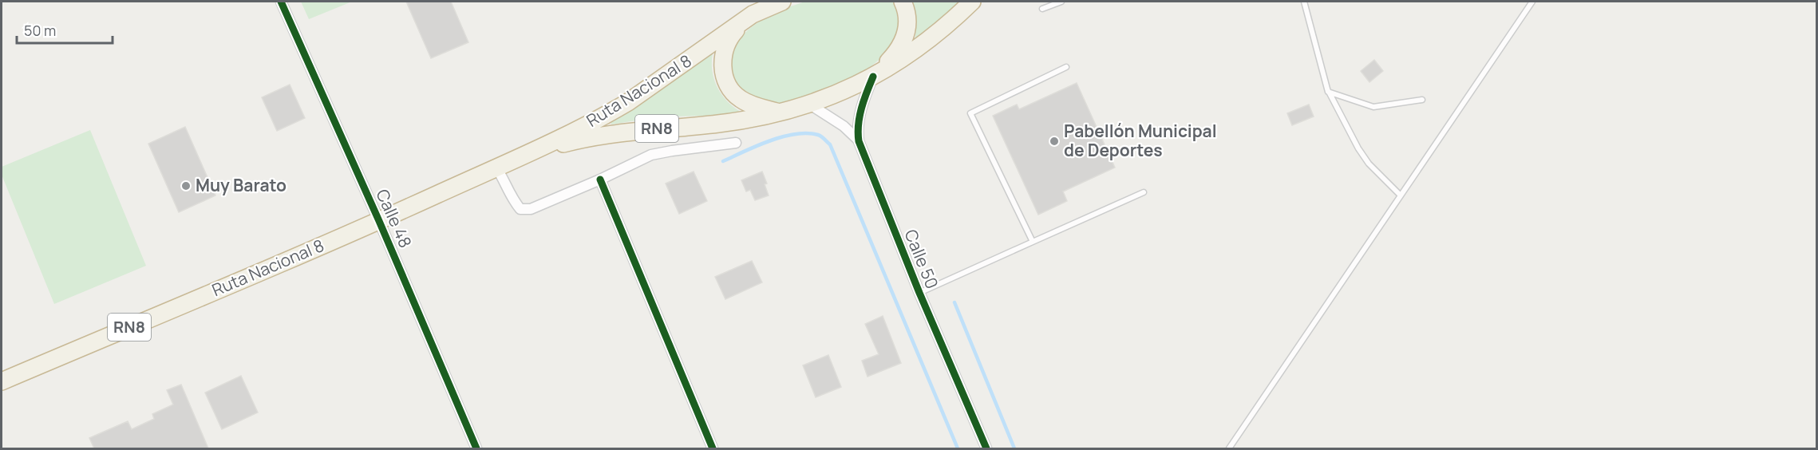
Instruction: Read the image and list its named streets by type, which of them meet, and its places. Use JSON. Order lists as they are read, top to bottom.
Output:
{
  "streets": {
    "highway": ["Ruta Nacional 8", "RN8"],
    "street": ["Calle 48", "Calle 50"]
  },
  "crossings": [
    ["Ruta Nacional 8", "Calle 48"],
    ["Ruta Nacional 8", "Calle 50"]
  ],
  "places": ["Pabellón Municipal de Deportes", "Muy Barato"],
  "scale_bar": "50 m"
}
